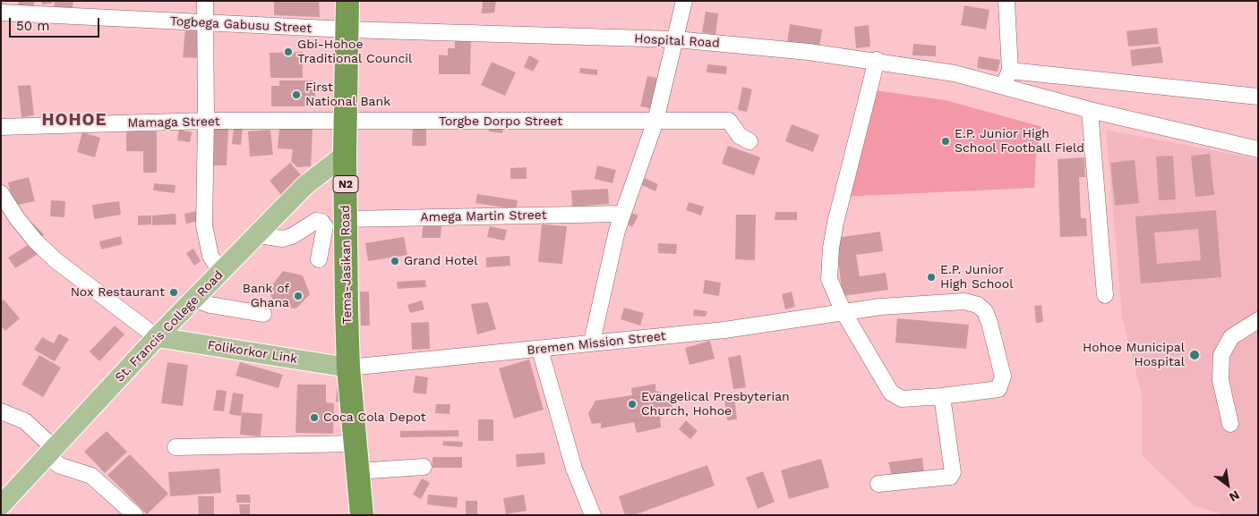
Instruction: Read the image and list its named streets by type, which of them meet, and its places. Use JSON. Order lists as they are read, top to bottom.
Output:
{
  "streets": {
    "highway": ["N2", "Tema-Jasikan Road"],
    "main road": ["St. Francis College Road", "Folikorkor Link"],
    "street": [
      "Togbega Gabusu Street",
      "Hospital Road",
      "Torgbe Dorpo Street",
      "Mamaga Street",
      "Amega Martin Street",
      "Bremen Mission Street"
    ]
  },
  "crossings": [
    ["Togbega Gabusu Street", "Hospital Road"],
    ["Togbega Gabusu Street", "Tema-Jasikan Road"],
    ["Hospital Road", "Tema-Jasikan Road"],
    ["Torgbe Dorpo Street", "Mamaga Street"],
    ["Torgbe Dorpo Street", "Tema-Jasikan Road"],
    ["Mamaga Street", "Tema-Jasikan Road"],
    ["N2", "Tema-Jasikan Road"],
    ["N2", "Bremen Mission Street"],
    ["N2", "Folikorkor Link"],
    ["Amega Martin Street", "Tema-Jasikan Road"],
    ["Tema-Jasikan Road", "St. Francis College Road"],
    ["Tema-Jasikan Road", "Bremen Mission Street"],
    ["Tema-Jasikan Road", "Folikorkor Link"],
    ["St. Francis College Road", "Folikorkor Link"],
    ["Bremen Mission Street", "Folikorkor Link"]
  ],
  "districts": ["HOHOE"],
  "places": [
    "Gbi-Hohoe Traditional Council",
    "First National Bank",
    "E.P. Junior High School Football Field",
    "Grand Hotel",
    "E.P. Junior High School",
    "Nox Restaurant",
    "Bank of Ghana",
    "Hohoe Municipal Hospital",
    "Evangelical Presbyterian Church, Hohoe",
    "Coca Cola Depot"
  ],
  "scale_bar": "50 m",
  "north": "bottom right"
}
